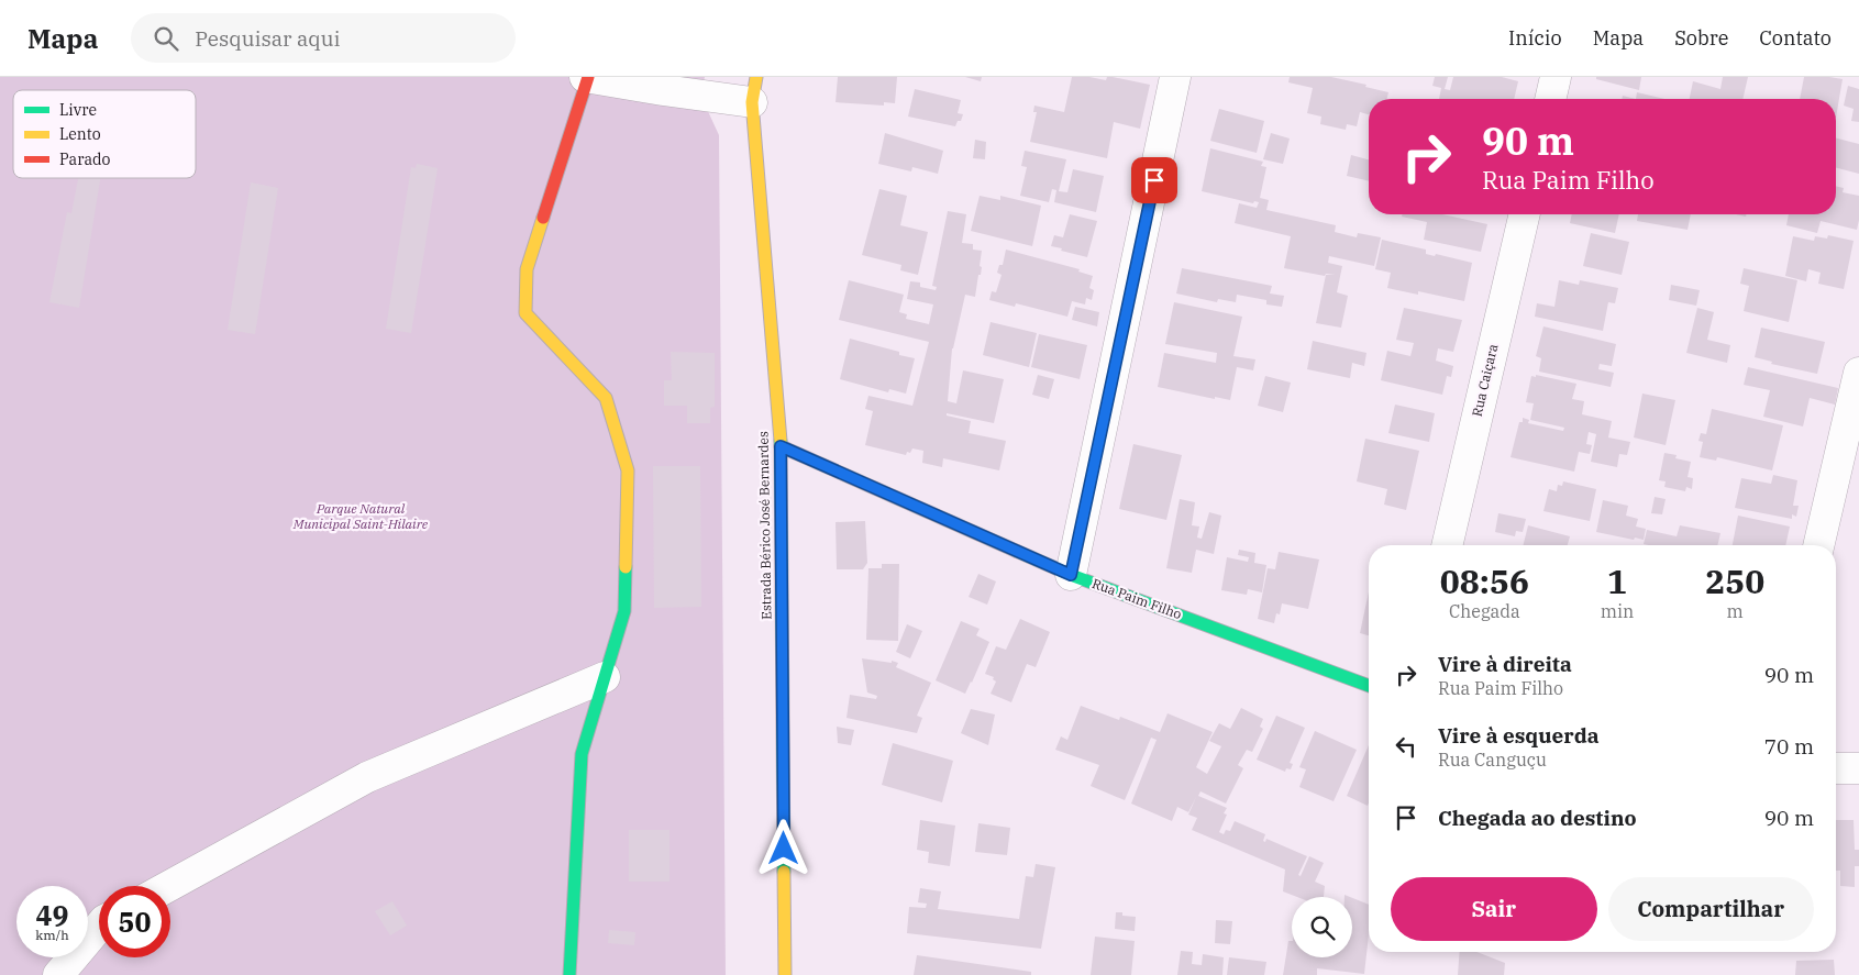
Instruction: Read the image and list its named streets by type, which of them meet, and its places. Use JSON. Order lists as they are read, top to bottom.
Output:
{
  "streets": {
    "street": ["Rua Caiçara", "Estrada Bérico José Bernardes", "Rua Paim Filho"]
  },
  "crossings": [
    ["Estrada Bérico José Bernardes", "Rua Paim Filho"]
  ],
  "parks": ["Parque Natural Municipal Saint-Hilaire"],
  "legend": ["Livre", "Lento", "Parado"],
  "page": {
    "header": "Mapa",
    "search": "Pesquisar aqui",
    "nav": [
      "Início",
      "Mapa",
      "Sobre",
      "Contato"
    ],
    "turn": ["90 m", "Rua Paim Filho"],
    "eta": [
      "08:56",
      "Chegada",
      "1",
      "min",
      "250",
      "m"
    ],
    "list": [
      {
        "name": "Vire à direita",
        "note": "Rua Paim Filho",
        "value": "90 m"
      },
      {
        "name": "Vire à esquerda",
        "note": "Rua Canguçu",
        "value": "70 m"
      },
      {
        "name": "Chegada ao destino",
        "value": "90 m"
      }
    ],
    "buttons": ["Sair", "Compartilhar"],
    "speed": "49 km/h",
    "limit": "50"
  }
}
